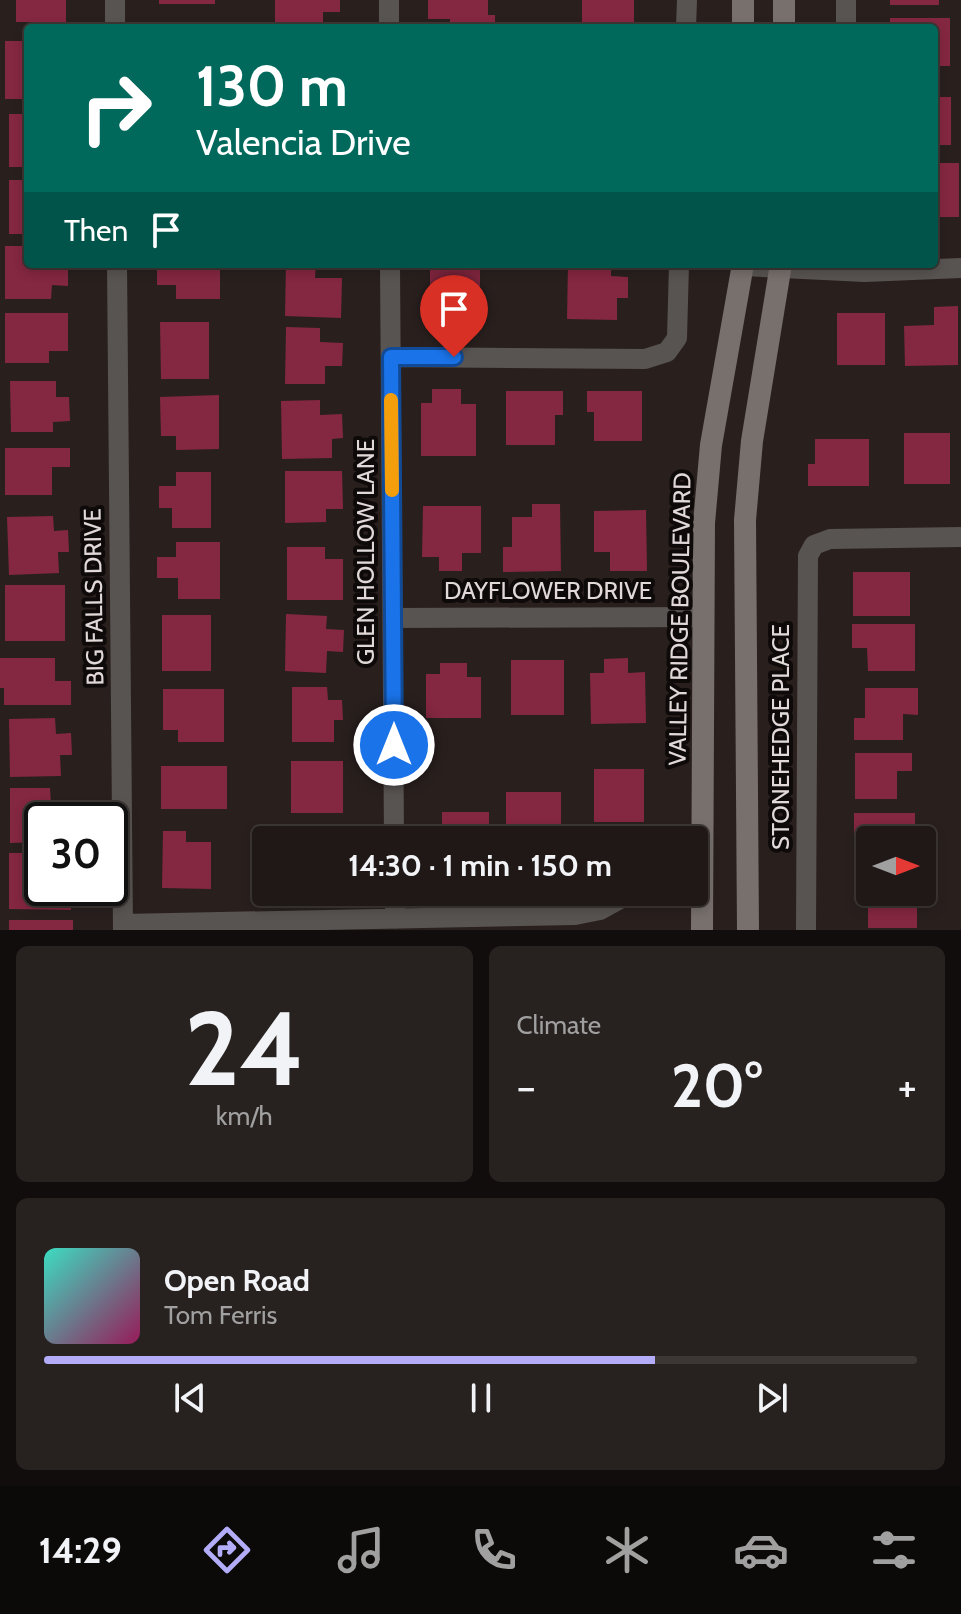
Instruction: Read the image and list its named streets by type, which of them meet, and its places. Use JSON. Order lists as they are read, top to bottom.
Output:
{
  "streets": {
    "main road": ["VALLEY RIDGE BOULEVARD"],
    "street": [
      "GLEN HOLLOW LANE",
      "DAYFLOWER DRIVE",
      "BIG FALLS DRIVE",
      "STONEHEDGE PLACE"
    ]
  },
  "crossings": [
    ["GLEN HOLLOW LANE", "DAYFLOWER DRIVE"],
    ["DAYFLOWER DRIVE", "VALLEY RIDGE BOULEVARD"]
  ],
  "north": "right",
  "page": {
    "turn": ["130 m", "Valencia Drive"],
    "then": "Then",
    "limit": "30",
    "trip": "14:30 · 1 min · 150 m",
    "tile": [
      ["24", "km/h"],
      "Climate"
    ],
    "heat": ["−", "20°", "+"],
    "song": ["Open Road", "Tom Ferris"],
    "tabs": "14:29"
  }
}
